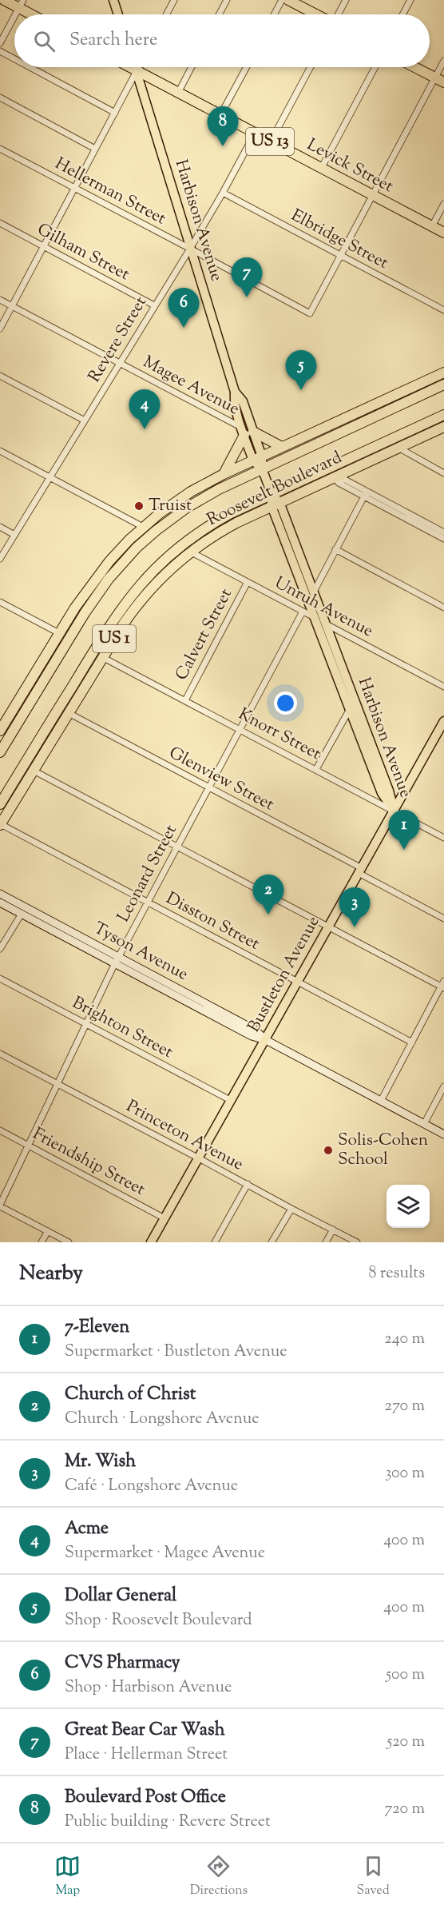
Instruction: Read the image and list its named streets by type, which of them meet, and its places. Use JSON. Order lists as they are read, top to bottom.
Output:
{
  "streets": {
    "highway": [
      "US 13",
      "Levick Street",
      "Roosevelt Boulevard",
      "US 1"
    ],
    "main road": ["Harbison Avenue", "Bustleton Avenue"],
    "street": [
      "Hellerman Street",
      "Elbridge Street",
      "Gilham Street",
      "Revere Street",
      "Magee Avenue",
      "Unruh Avenue",
      "Calvert Street",
      "Knorr Street",
      "Glenview Street",
      "Leonard Street",
      "Disston Street",
      "Tyson Avenue",
      "Brighton Street",
      "Princeton Avenue",
      "Friendship Street"
    ]
  },
  "crossings": [
    ["Levick Street", "Harbison Avenue"],
    ["Levick Street", "Revere Street"],
    ["Hellerman Street", "Harbison Avenue"],
    ["Hellerman Street", "Elbridge Street"],
    ["Hellerman Street", "Revere Street"],
    ["Harbison Avenue", "Revere Street"],
    ["Harbison Avenue", "Magee Avenue"],
    ["Harbison Avenue", "Roosevelt Boulevard"],
    ["Harbison Avenue", "Unruh Avenue"],
    ["Harbison Avenue", "Knorr Street"],
    ["Harbison Avenue", "Bustleton Avenue"],
    ["Elbridge Street", "Revere Street"],
    ["Gilham Street", "Revere Street"],
    ["Revere Street", "Magee Avenue"],
    ["Roosevelt Boulevard", "Unruh Avenue"],
    ["Roosevelt Boulevard", "Knorr Street"],
    ["Roosevelt Boulevard", "Glenview Street"],
    ["Roosevelt Boulevard", "Disston Street"],
    ["Unruh Avenue", "Calvert Street"],
    ["Unruh Avenue", "Leonard Street"],
    ["Calvert Street", "Knorr Street"],
    ["Knorr Street", "Leonard Street"],
    ["Knorr Street", "Bustleton Avenue"],
    ["Glenview Street", "Leonard Street"],
    ["Glenview Street", "Bustleton Avenue"],
    ["Leonard Street", "Disston Street"],
    ["Leonard Street", "Tyson Avenue"],
    ["Leonard Street", "Brighton Street"],
    ["Leonard Street", "Princeton Avenue"],
    ["Leonard Street", "Friendship Street"],
    ["Disston Street", "Bustleton Avenue"],
    ["Tyson Avenue", "Bustleton Avenue"],
    ["Bustleton Avenue", "Brighton Street"],
    ["Bustleton Avenue", "Princeton Avenue"],
    ["Bustleton Avenue", "Friendship Street"]
  ],
  "places": ["Truist", "Solis-Cohen School"],
  "page": {
    "search": "Search here",
    "pins": [
      "8",
      "7",
      "6",
      "5",
      "4",
      "1",
      "2",
      "3"
    ],
    "heading": ["Nearby", "8 results"],
    "list": [
      {
        "mark": "1",
        "name": "7-Eleven",
        "note": "Supermarket · Bustleton Avenue",
        "value": "240 m"
      },
      {
        "mark": "2",
        "name": "Church of Christ",
        "note": "Church · Longshore Avenue",
        "value": "270 m"
      },
      {
        "mark": "3",
        "name": "Mr. Wish",
        "note": "Café · Longshore Avenue",
        "value": "300 m"
      },
      {
        "mark": "4",
        "name": "Acme",
        "note": "Supermarket · Magee Avenue",
        "value": "400 m"
      },
      {
        "mark": "5",
        "name": "Dollar General",
        "note": "Shop · Roosevelt Boulevard",
        "value": "400 m"
      },
      {
        "mark": "6",
        "name": "CVS Pharmacy",
        "note": "Shop · Harbison Avenue",
        "value": "500 m"
      },
      {
        "mark": "7",
        "name": "Great Bear Car Wash",
        "note": "Place · Hellerman Street",
        "value": "520 m"
      },
      {
        "mark": "8",
        "name": "Boulevard Post Office",
        "note": "Public building · Revere Street",
        "value": "720 m"
      }
    ],
    "nav": ["Map", "Directions", "Saved"]
  }
}
